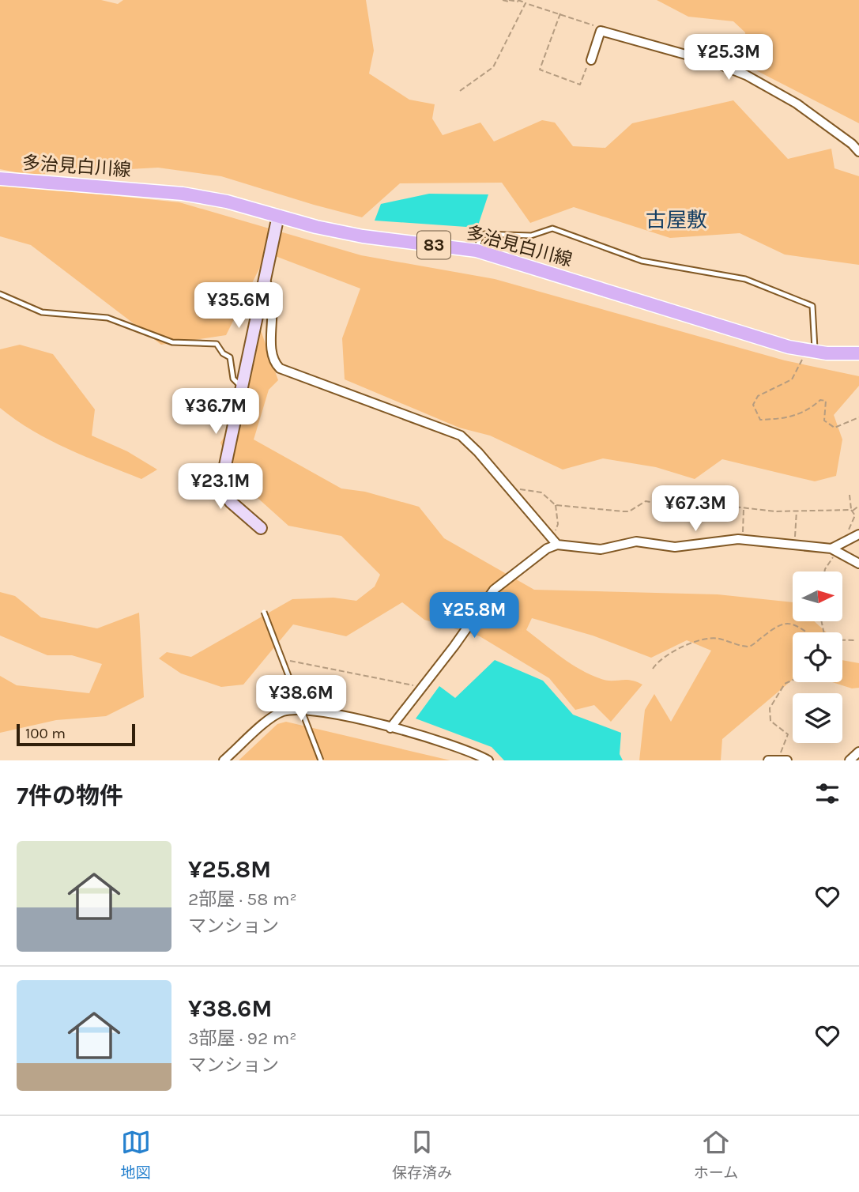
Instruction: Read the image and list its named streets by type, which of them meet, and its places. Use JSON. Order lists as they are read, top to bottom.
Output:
{
  "streets": {
    "main road": ["多治見白川線", "83"]
  },
  "districts": ["古屋敷"],
  "scale_bar": "100 m",
  "north": "right",
  "page": {
    "price": [
      "¥25.3M",
      "¥35.6M",
      "¥36.7M",
      "¥23.1M",
      "¥67.3M",
      "¥25.8M",
      "¥38.6M"
    ],
    "scale": "100 m",
    "heading": "7件の物件",
    "list": [
      {
        "name": "¥25.8M",
        "note": "2部屋 · 58 m² · マンション"
      },
      {
        "name": "¥38.6M",
        "note": "3部屋 · 92 m² · マンション"
      }
    ],
    "tabs": ["地図", "保存済み", "ホーム"]
  }
}
